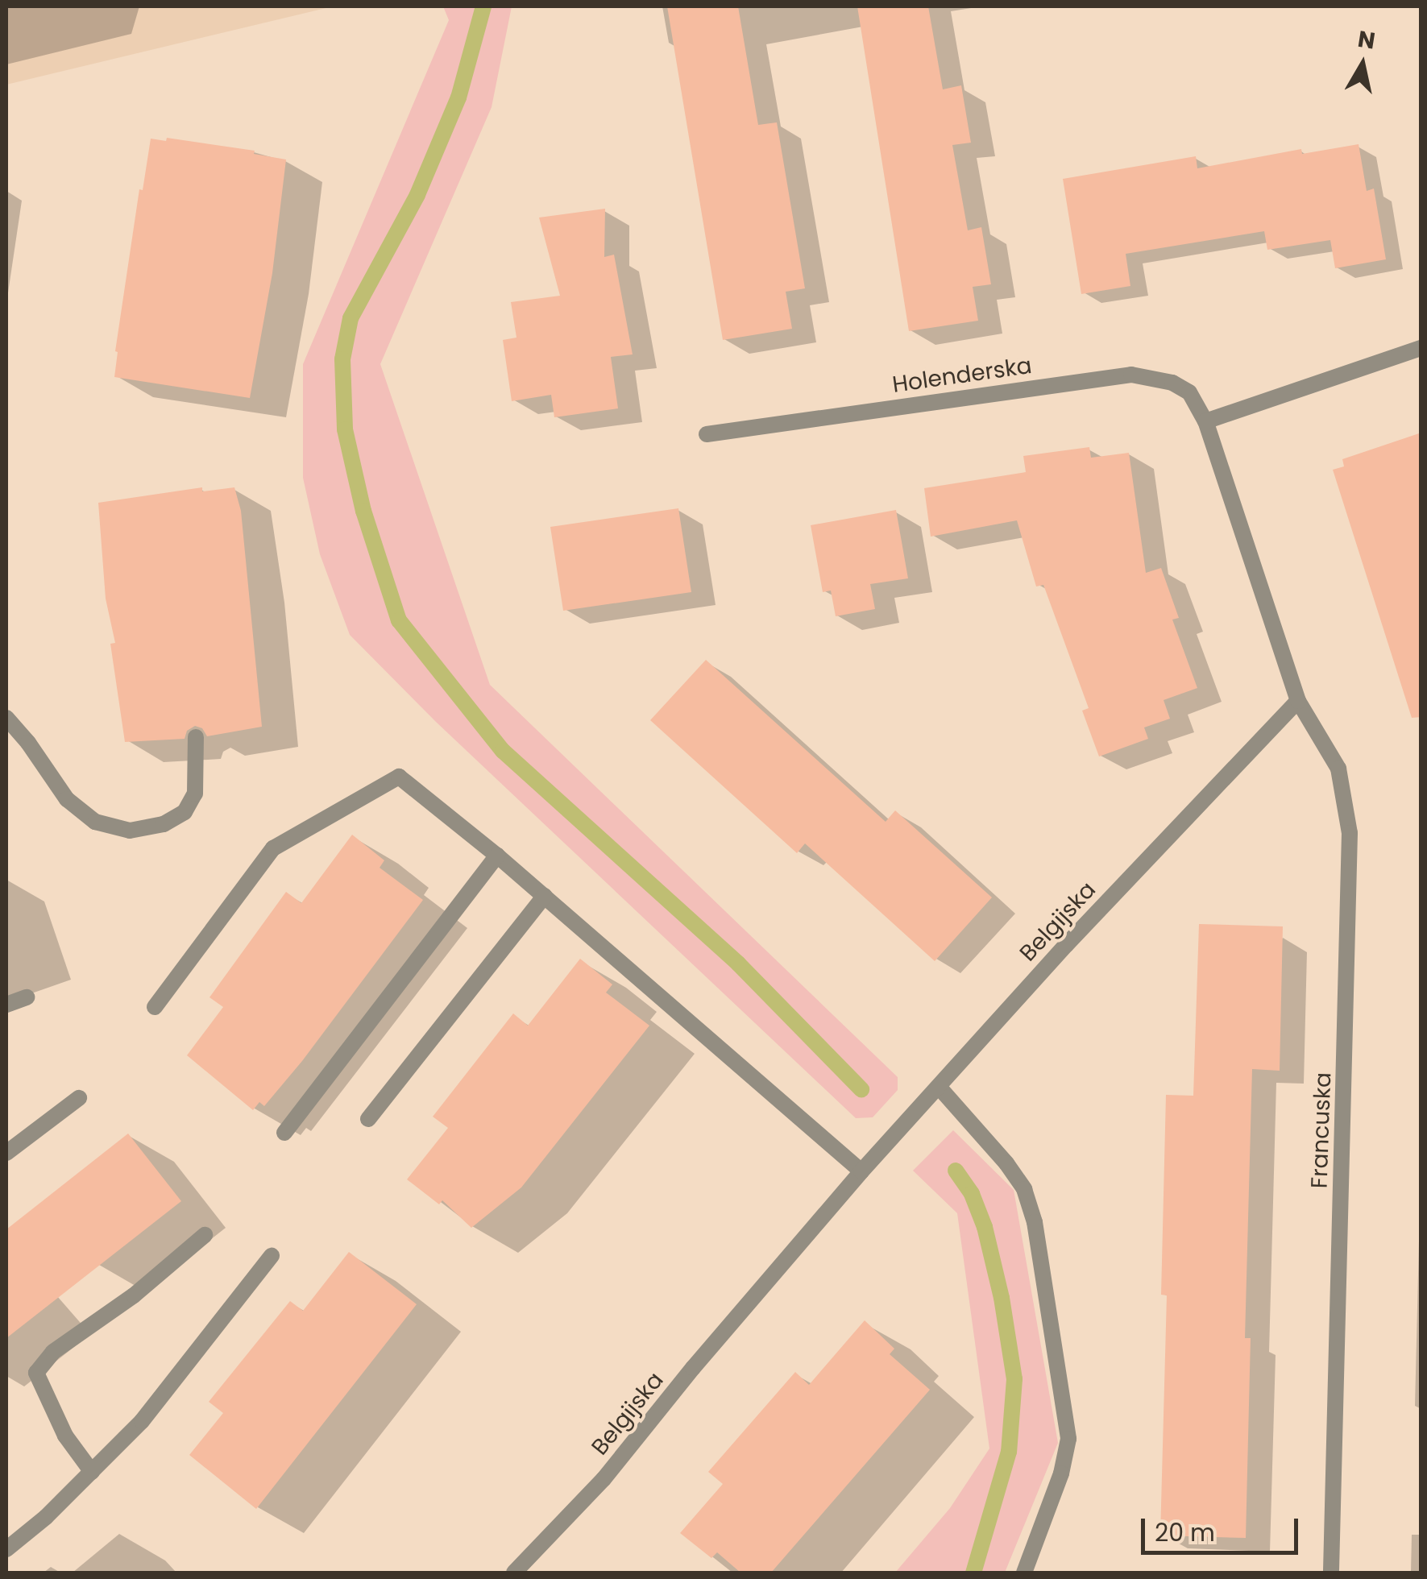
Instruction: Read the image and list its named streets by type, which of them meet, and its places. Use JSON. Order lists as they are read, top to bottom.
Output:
{
  "streets": {
    "street": ["Holenderska", "Belgijska", "Francuska"]
  },
  "crossings": [
    ["Belgijska", "Francuska"]
  ],
  "scale_bar": "20 m",
  "north": "top"
}
